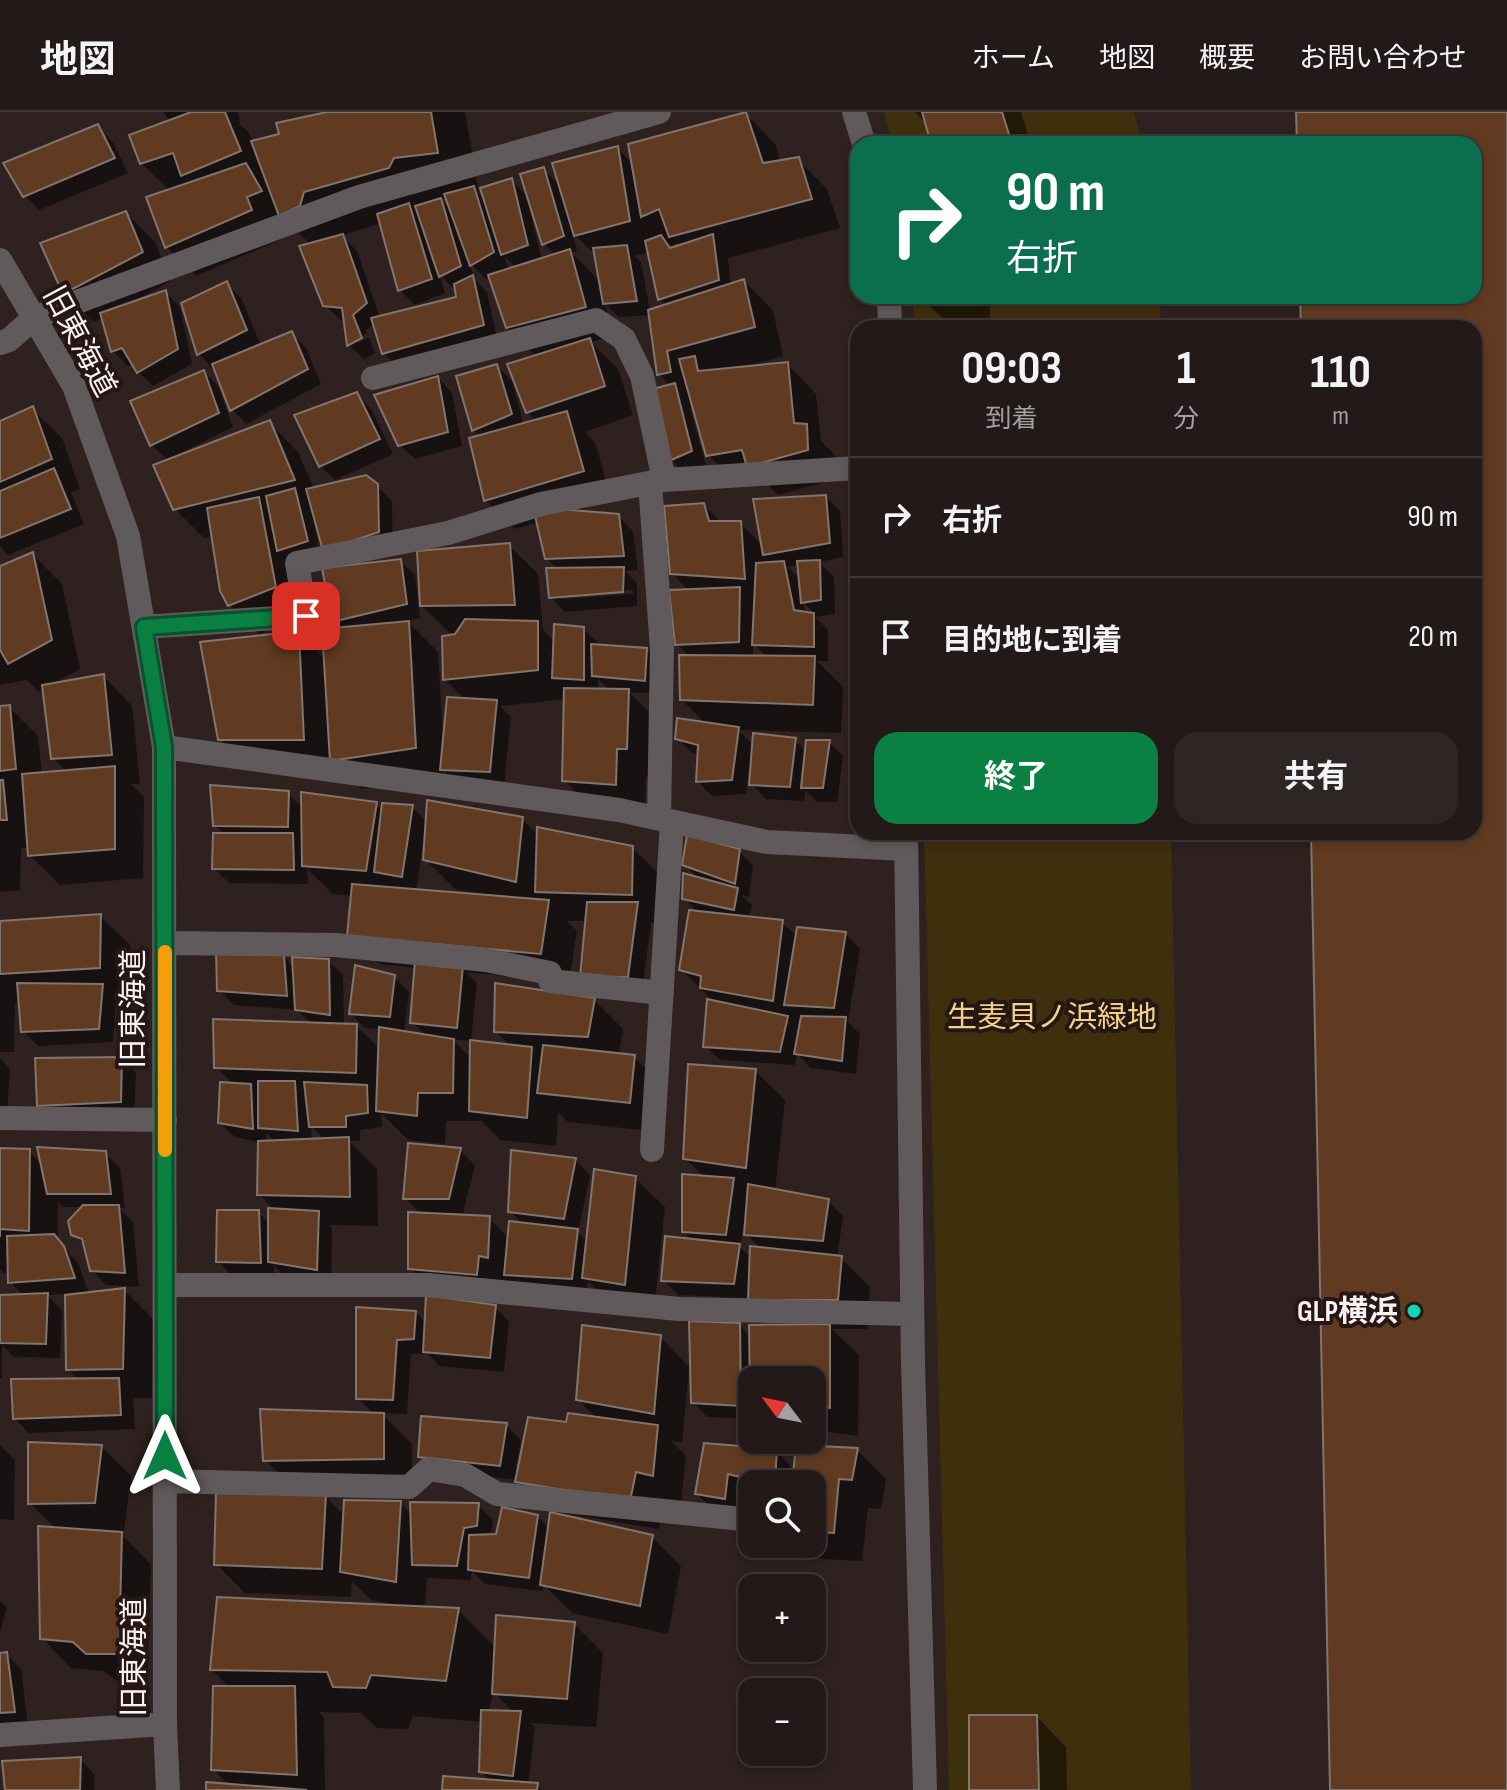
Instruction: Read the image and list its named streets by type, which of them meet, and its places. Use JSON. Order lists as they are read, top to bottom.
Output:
{
  "streets": {
    "street": ["旧東海道"]
  },
  "parks": ["生麦貝ノ浜緑地"],
  "places": ["GLP横浜"],
  "north": "top left",
  "page": {
    "header": "地図",
    "nav": [
      "ホーム",
      "地図",
      "概要",
      "お問い合わせ"
    ],
    "turn": ["90 m", "右折"],
    "eta": [
      "09:03",
      "到着",
      "1",
      "分",
      "110",
      "m"
    ],
    "list": [
      {
        "name": "右折",
        "value": "90 m"
      },
      {
        "name": "目的地に到着",
        "value": "20 m"
      }
    ],
    "buttons": ["終了", "共有"],
    "map_buttons": ["+", "−"]
  }
}
